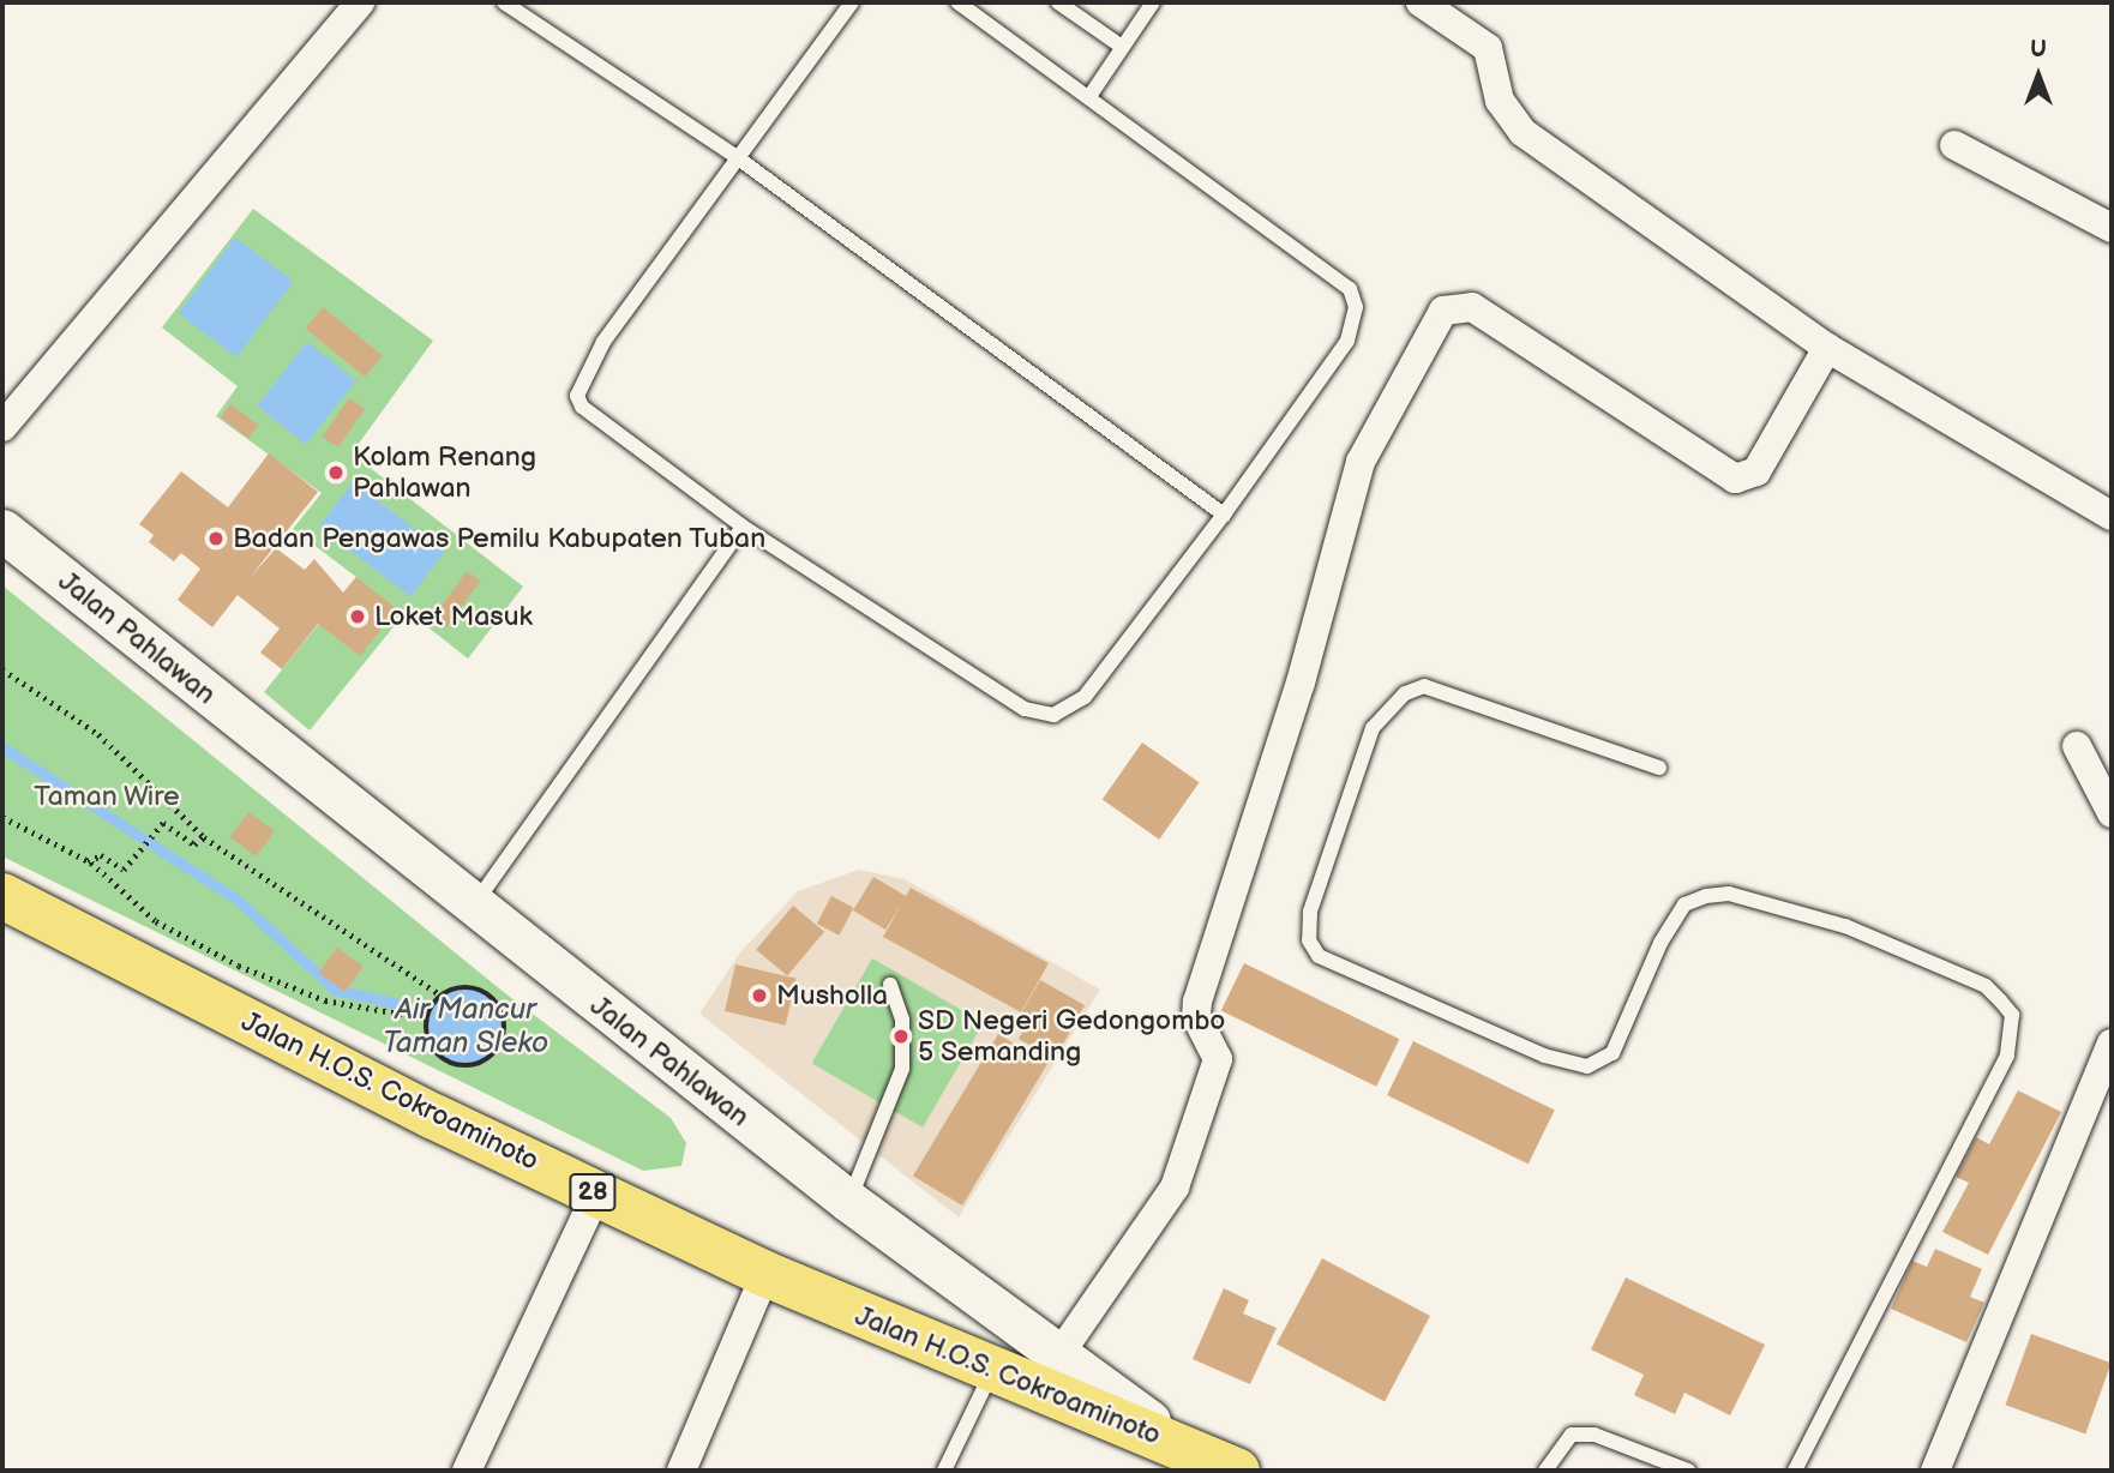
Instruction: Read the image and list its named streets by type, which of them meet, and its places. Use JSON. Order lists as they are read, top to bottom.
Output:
{
  "streets": {
    "highway": ["Jalan H.O.S. Cokroaminoto", "28"],
    "main road": ["Jalan Pahlawan"]
  },
  "crossings": [
    ["Jalan Pahlawan", "Jalan H.O.S. Cokroaminoto"]
  ],
  "water": ["Air Mancur Taman Sleko"],
  "parks": ["Taman Wire"],
  "places": [
    "Kolam Renang Pahlawan",
    "Badan Pengawas Pemilu Kabupaten Tuban",
    "Loket Masuk",
    "Musholla",
    "SD Negeri Gedongombo 5 Semanding"
  ],
  "north": "top"
}
